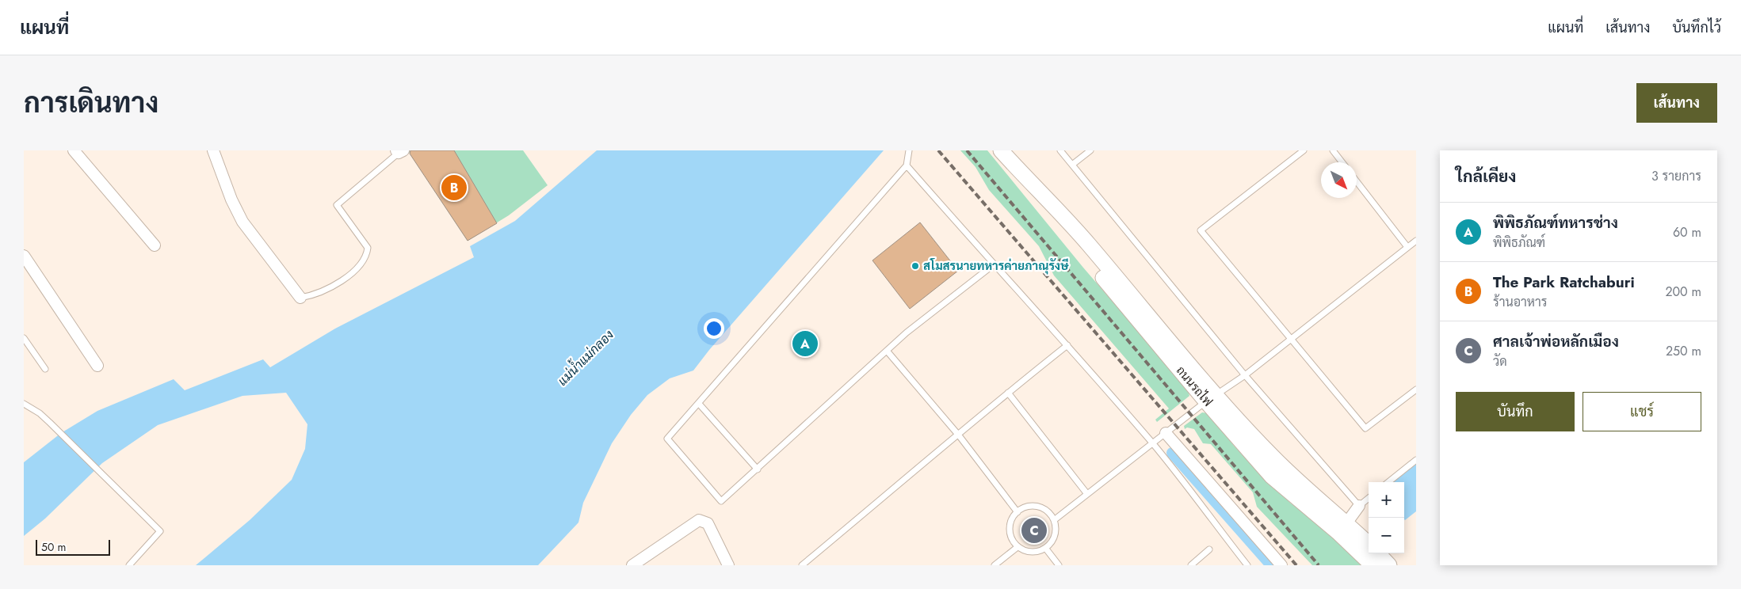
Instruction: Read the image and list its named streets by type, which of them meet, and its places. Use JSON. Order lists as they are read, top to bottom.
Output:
{
  "streets": {
    "main road": ["ถนนรถไฟ"]
  },
  "water": ["แม่น้ำแม่กลอง"],
  "places": ["สโมสรนายทหารค่ายภาณุรังษี"],
  "scale_bar": "50 m",
  "north": "bottom right",
  "page": {
    "header": "แผนที่",
    "nav": ["แผนที่", "เส้นทาง", "บันทึกไว้"],
    "title": "การเดินทาง",
    "buttons": [
      "เส้นทาง",
      ["บันทึก", "แชร์"]
    ],
    "heading": ["ใกล้เคียง", "3 รายการ"],
    "pins": ["B", "A", "C"],
    "list": [
      {
        "mark": "A",
        "name": "พิพิธภัณฑ์ทหารช่าง",
        "note": "พิพิธภัณฑ์",
        "value": "60 m"
      },
      {
        "mark": "B",
        "name": "The Park Ratchaburi",
        "note": "ร้านอาหาร",
        "value": "200 m"
      },
      {
        "mark": "C",
        "name": "ศาลเจ้าพ่อหลักเมือง",
        "note": "วัด",
        "value": "250 m"
      }
    ],
    "map_buttons": ["+", "−"],
    "scale": "50 m"
  }
}
